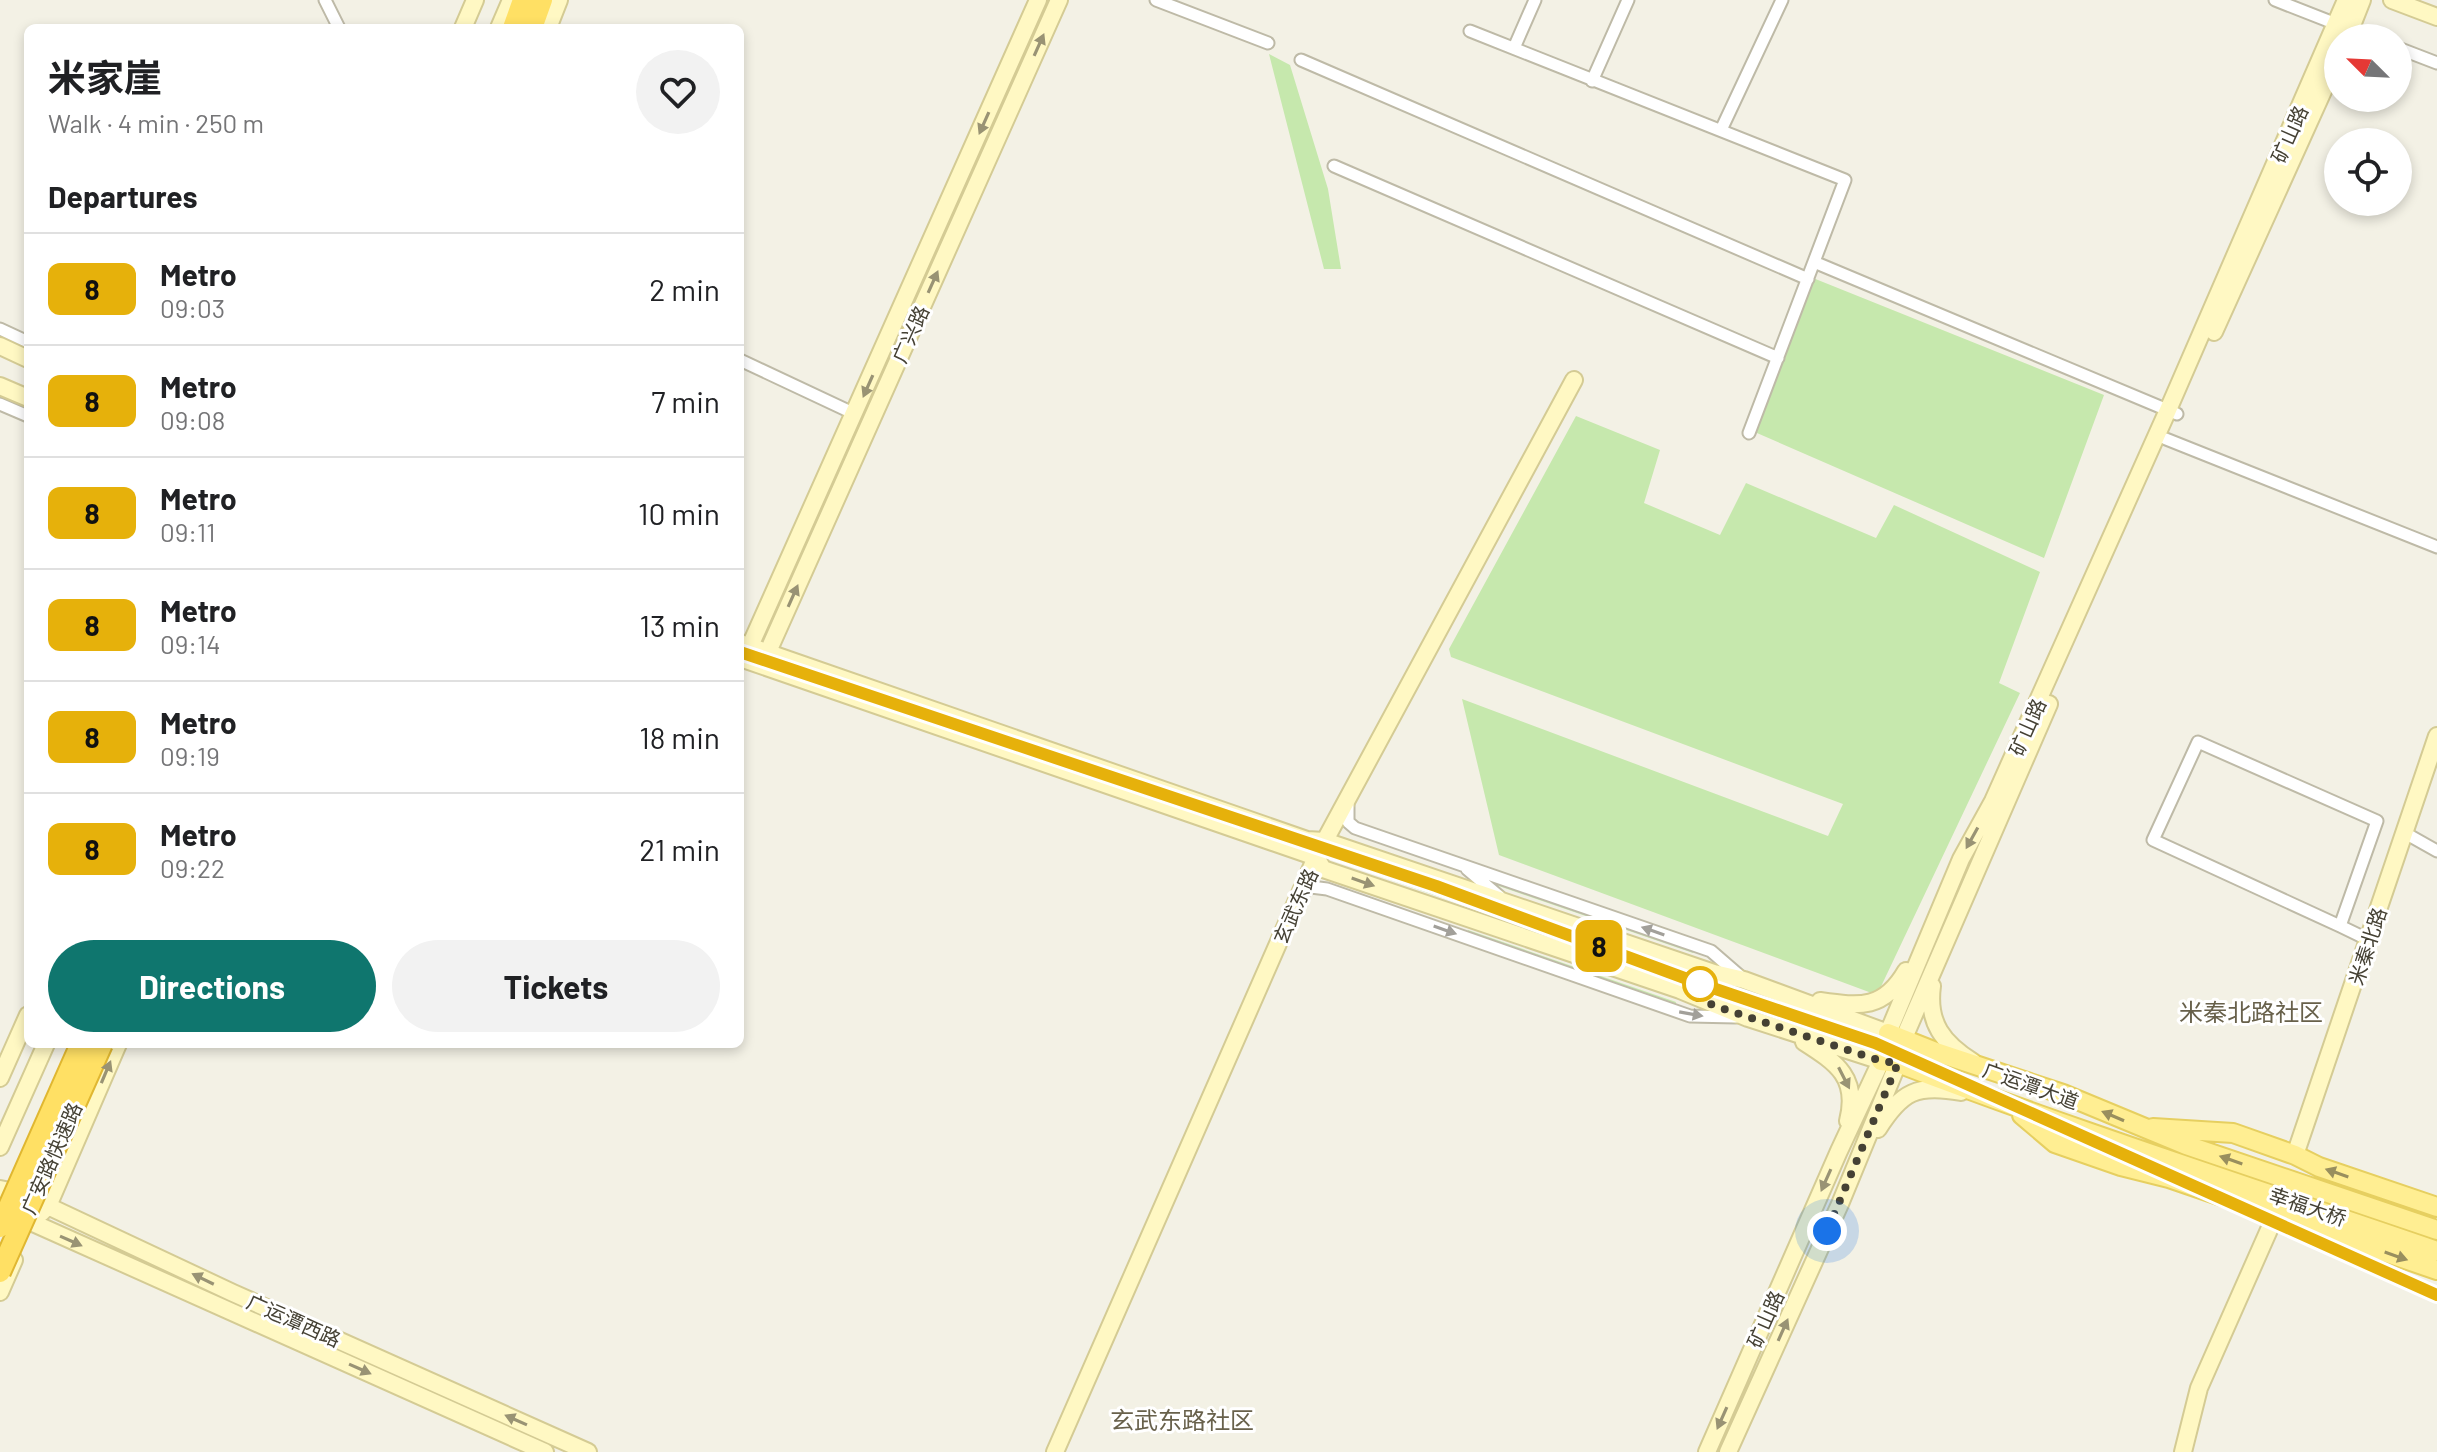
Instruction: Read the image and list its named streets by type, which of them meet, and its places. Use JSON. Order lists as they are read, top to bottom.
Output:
{
  "streets": {
    "highway": ["广安路快速路"],
    "main road": [
      "矿山路",
      "广兴路",
      "玄武东路",
      "米秦北路",
      "广运潭大道",
      "幸福大桥",
      "广运潭西路"
    ]
  },
  "crossings": [
    ["矿山路", "广运潭大道"],
    ["广兴路", "广运潭大道"],
    ["玄武东路", "广运潭大道"],
    ["广运潭大道", "幸福大桥"],
    ["广安路快速路", "广运潭西路"]
  ],
  "districts": ["米秦北路社区", "玄武东路社区"],
  "lines": ["metro line 8"],
  "north": "top left",
  "page": {
    "on_map": "8",
    "heading": [
      ["米家崖", "Walk · 4 min · 250 m"],
      "Departures"
    ],
    "list": [
      {
        "mark": "8",
        "name": "Metro",
        "note": "09:03",
        "value": "2 min"
      },
      {
        "mark": "8",
        "name": "Metro",
        "note": "09:08",
        "value": "7 min"
      },
      {
        "mark": "8",
        "name": "Metro",
        "note": "09:11",
        "value": "10 min"
      },
      {
        "mark": "8",
        "name": "Metro",
        "note": "09:14",
        "value": "13 min"
      },
      {
        "mark": "8",
        "name": "Metro",
        "note": "09:19",
        "value": "18 min"
      },
      {
        "mark": "8",
        "name": "Metro",
        "note": "09:22",
        "value": "21 min"
      }
    ],
    "buttons": ["Directions", "Tickets"]
  }
}
